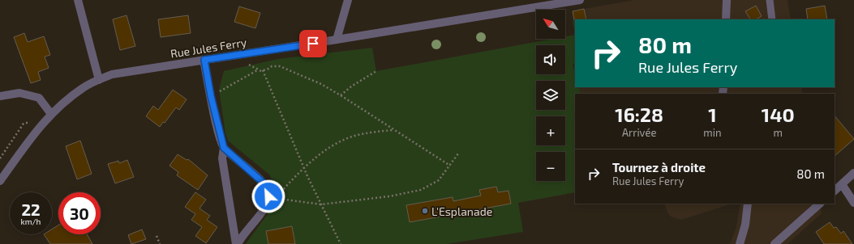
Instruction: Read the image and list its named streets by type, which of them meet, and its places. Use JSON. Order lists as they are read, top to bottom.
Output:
{
  "streets": {
    "street": ["Rue Jules Ferry"]
  },
  "places": ["L'Esplanade"],
  "north": "top left",
  "page": {
    "map_buttons": ["+", "−"],
    "turn": ["80 m", "Rue Jules Ferry"],
    "eta": [
      "16:28",
      "Arrivée",
      "1",
      "min",
      "140",
      "m"
    ],
    "list": [
      {
        "name": "Tournez à droite",
        "note": "Rue Jules Ferry",
        "value": "80 m"
      }
    ],
    "speed": "22 km/h",
    "limit": "30"
  }
}
